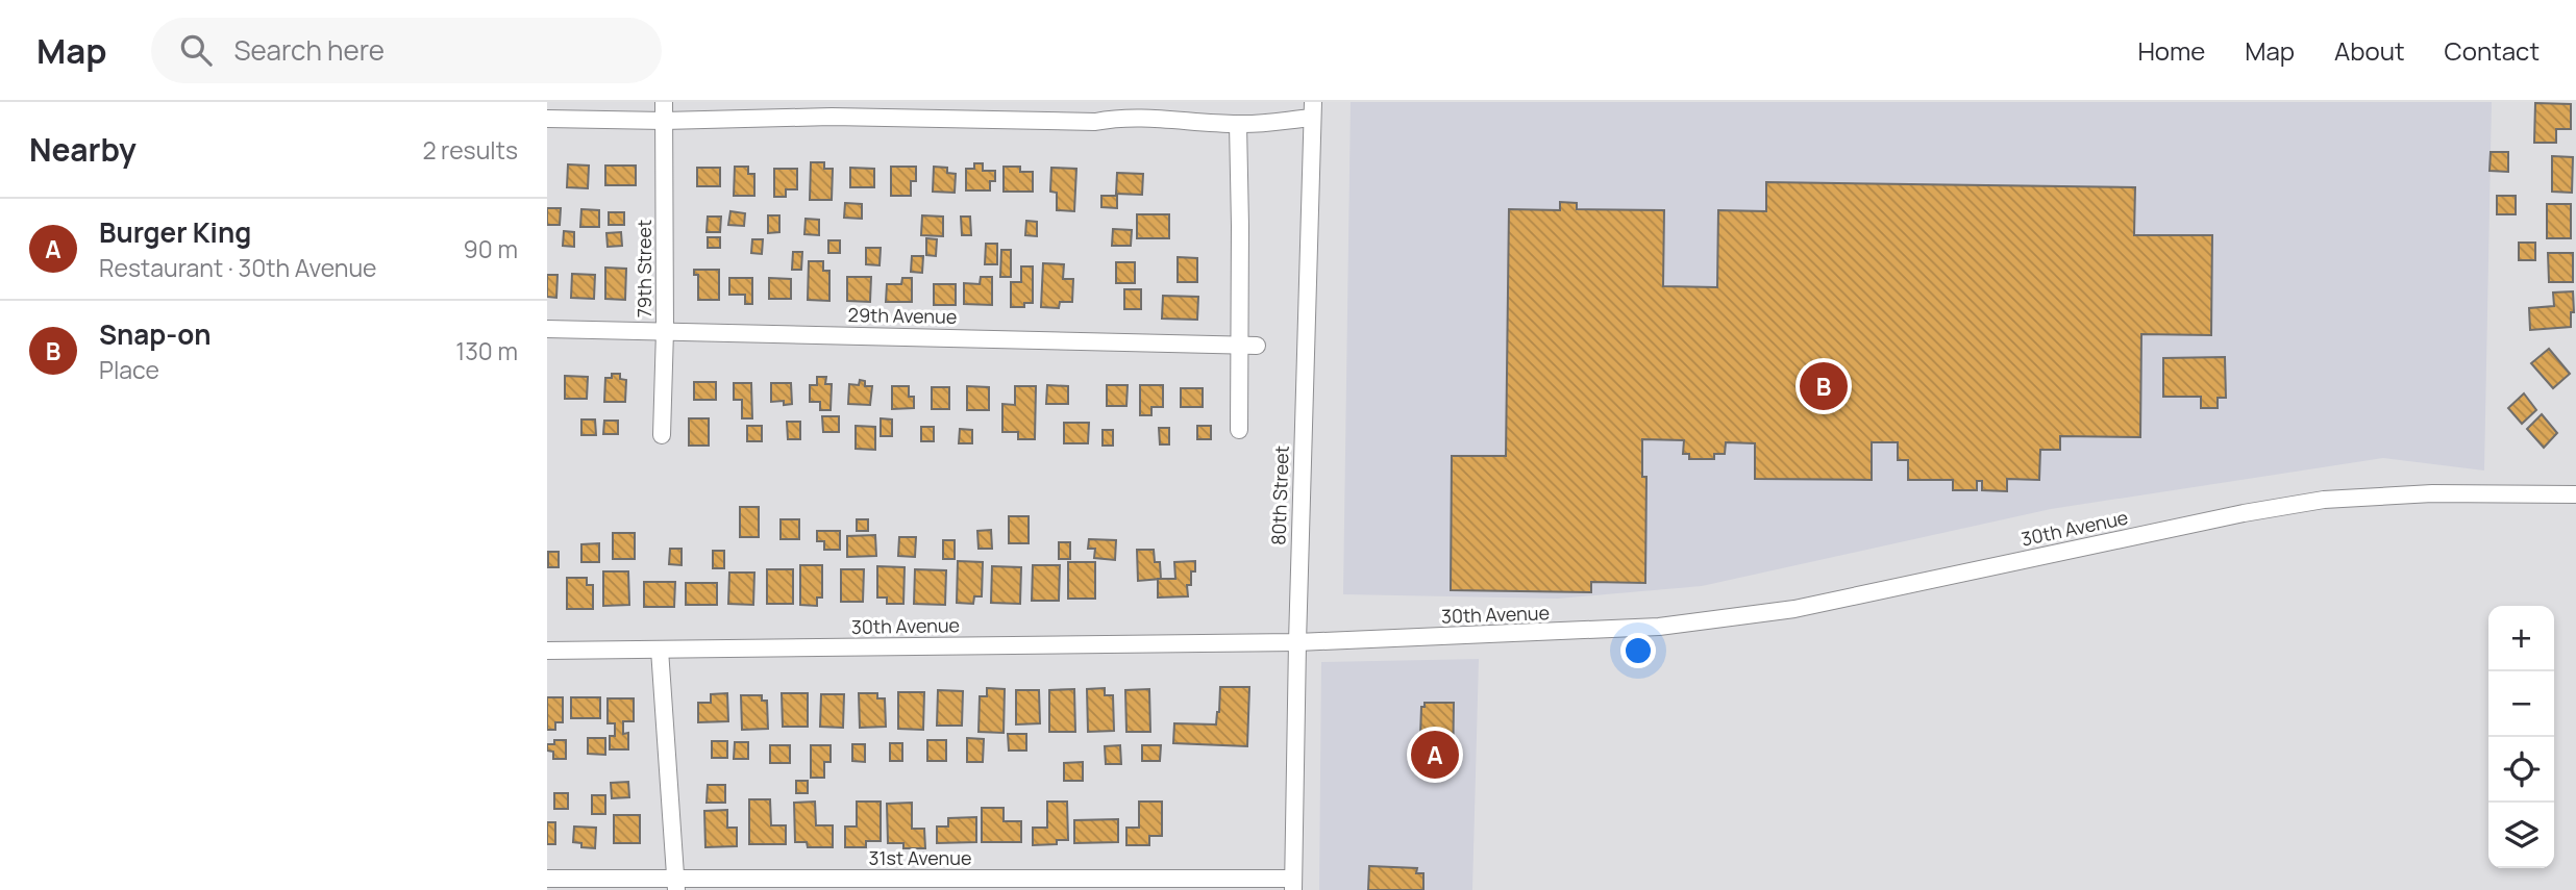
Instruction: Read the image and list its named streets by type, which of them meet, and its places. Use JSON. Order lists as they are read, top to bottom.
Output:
{
  "streets": {
    "street": [
      "79th Street",
      "29th Avenue",
      "80th Street",
      "30th Avenue",
      "31st Avenue"
    ]
  },
  "crossings": [
    ["79th Street", "29th Avenue"],
    ["80th Street", "30th Avenue"],
    ["80th Street", "31st Avenue"]
  ],
  "page": {
    "header": "Map",
    "search": "Search here",
    "nav": [
      "Home",
      "Map",
      "About",
      "Contact"
    ],
    "heading": ["Nearby", "2 results"],
    "list": [
      {
        "mark": "A",
        "name": "Burger King",
        "note": "Restaurant · 30th Avenue",
        "value": "90 m"
      },
      {
        "mark": "B",
        "name": "Snap-on",
        "note": "Place",
        "value": "130 m"
      }
    ],
    "pins": ["B", "A"],
    "map_buttons": ["+", "−"]
  }
}
